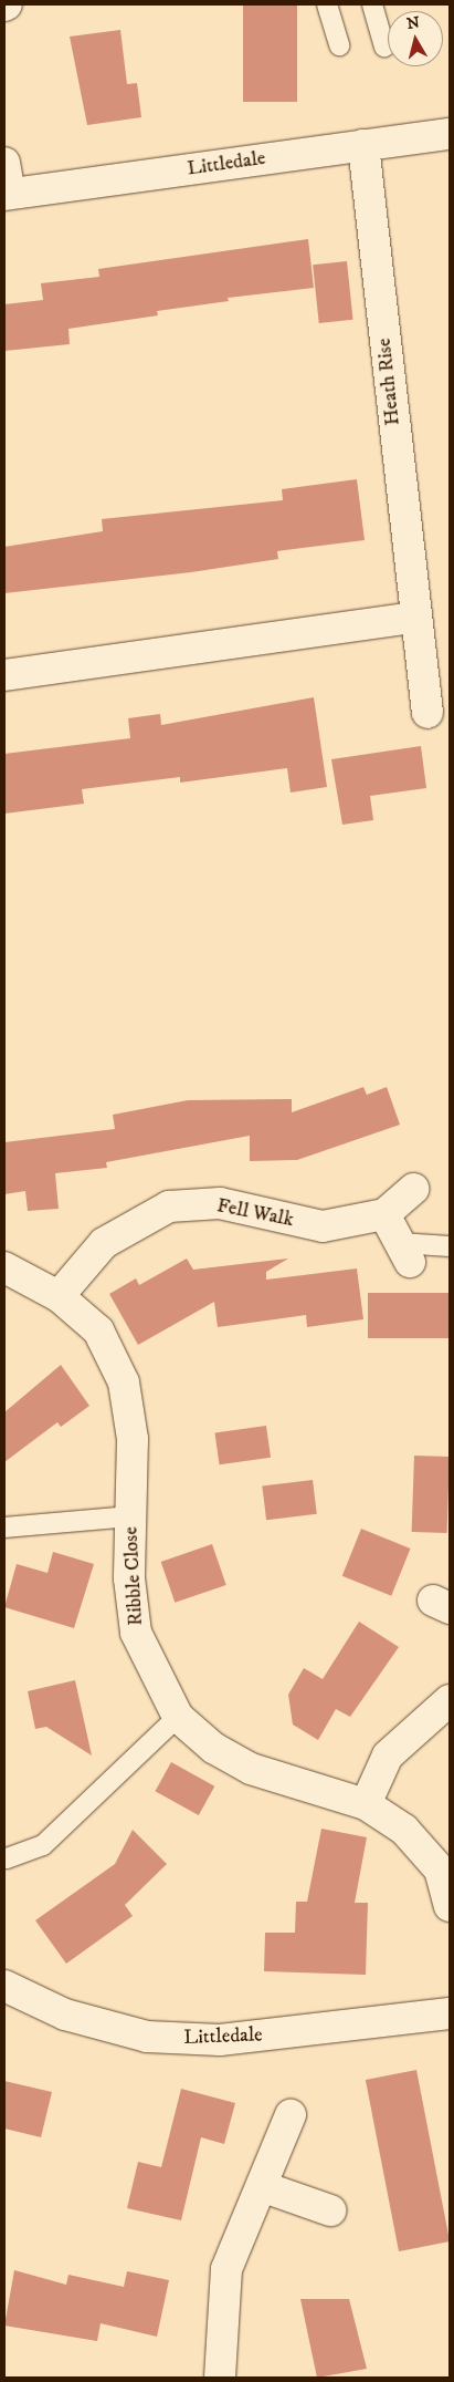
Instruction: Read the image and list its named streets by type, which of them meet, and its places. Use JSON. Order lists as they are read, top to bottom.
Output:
{
  "streets": {
    "street": [
      "Littledale",
      "Heath Rise",
      "Fell Walk",
      "Ribble Close"
    ]
  },
  "crossings": [
    ["Littledale", "Heath Rise"],
    ["Fell Walk", "Ribble Close"]
  ],
  "north": "top"
}
